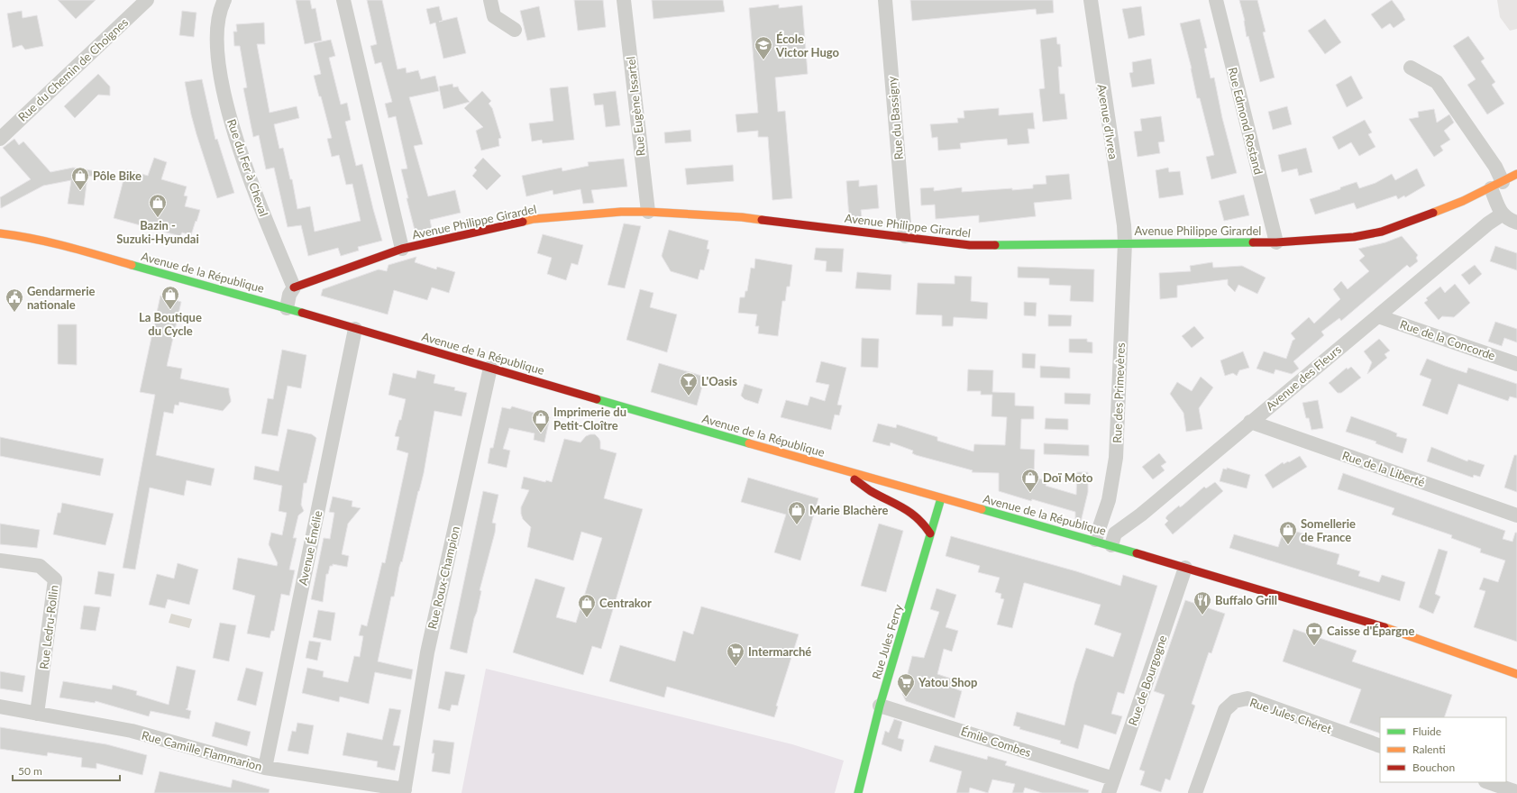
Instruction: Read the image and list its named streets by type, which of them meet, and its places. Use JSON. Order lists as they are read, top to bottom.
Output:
{
  "streets": {
    "main road": ["Avenue Philippe Girardel", "Avenue de la République", "Rue Jules Ferry"],
    "street": [
      "Rue du Chemin de Choignes",
      "Rue Eugène Issartel",
      "Rue du Bassigny",
      "Rue Edmond Rostand",
      "Avenue d'Ivrea",
      "Rue du Fer à Cheval",
      "Rue de la Concorde",
      "Avenue des Fleurs",
      "Rue des Primevères",
      "Rue de la Liberté",
      "Avenue Émélie",
      "Rue Roux-Champion",
      "Rue Ledru-Rollin",
      "Rue de Bourgogne",
      "Rue Jules Chéret",
      "Émile Combes",
      "Rue Camille Flammarion"
    ]
  },
  "crossings": [
    ["Rue Eugène Issartel", "Avenue Philippe Girardel"],
    ["Rue du Bassigny", "Avenue Philippe Girardel"],
    ["Rue Edmond Rostand", "Avenue Philippe Girardel"],
    ["Avenue d'Ivrea", "Avenue Philippe Girardel"],
    ["Avenue d'Ivrea", "Rue des Primevères"],
    ["Rue du Fer à Cheval", "Avenue Philippe Girardel"],
    ["Avenue Philippe Girardel", "Rue des Primevères"],
    ["Avenue de la République", "Avenue des Fleurs"],
    ["Avenue de la République", "Rue des Primevères"],
    ["Avenue de la République", "Avenue Émélie"],
    ["Avenue de la République", "Rue Roux-Champion"],
    ["Avenue de la République", "Rue Jules Ferry"],
    ["Avenue de la République", "Rue de Bourgogne"],
    ["Rue de la Concorde", "Avenue des Fleurs"],
    ["Avenue des Fleurs", "Rue de la Liberté"],
    ["Avenue Émélie", "Rue Camille Flammarion"],
    ["Rue Roux-Champion", "Rue Camille Flammarion"],
    ["Rue Ledru-Rollin", "Rue Camille Flammarion"],
    ["Rue Jules Ferry", "Émile Combes"],
    ["Rue de Bourgogne", "Émile Combes"]
  ],
  "places": {
    "school or university": ["École Victor Hugo"],
    "shop": [
      "Pôle Bike",
      "Bazin - Suzuki-Hyundai",
      "La Boutique du Cycle",
      "Imprimerie du Petit-Cloître",
      "Doï Moto",
      "Marie Blachère",
      "Somellerie de France",
      "Centrakor"
    ],
    "public building": ["Gendarmerie nationale"],
    "bar": ["L'Oasis"],
    "restaurant": ["Buffalo Grill"],
    "bank": ["Caisse d'Épargne"],
    "supermarket": ["Intermarché", "Yatou Shop"]
  },
  "legend": ["Fluide", "Ralenti", "Bouchon"],
  "scale_bar": "50 m"
}
